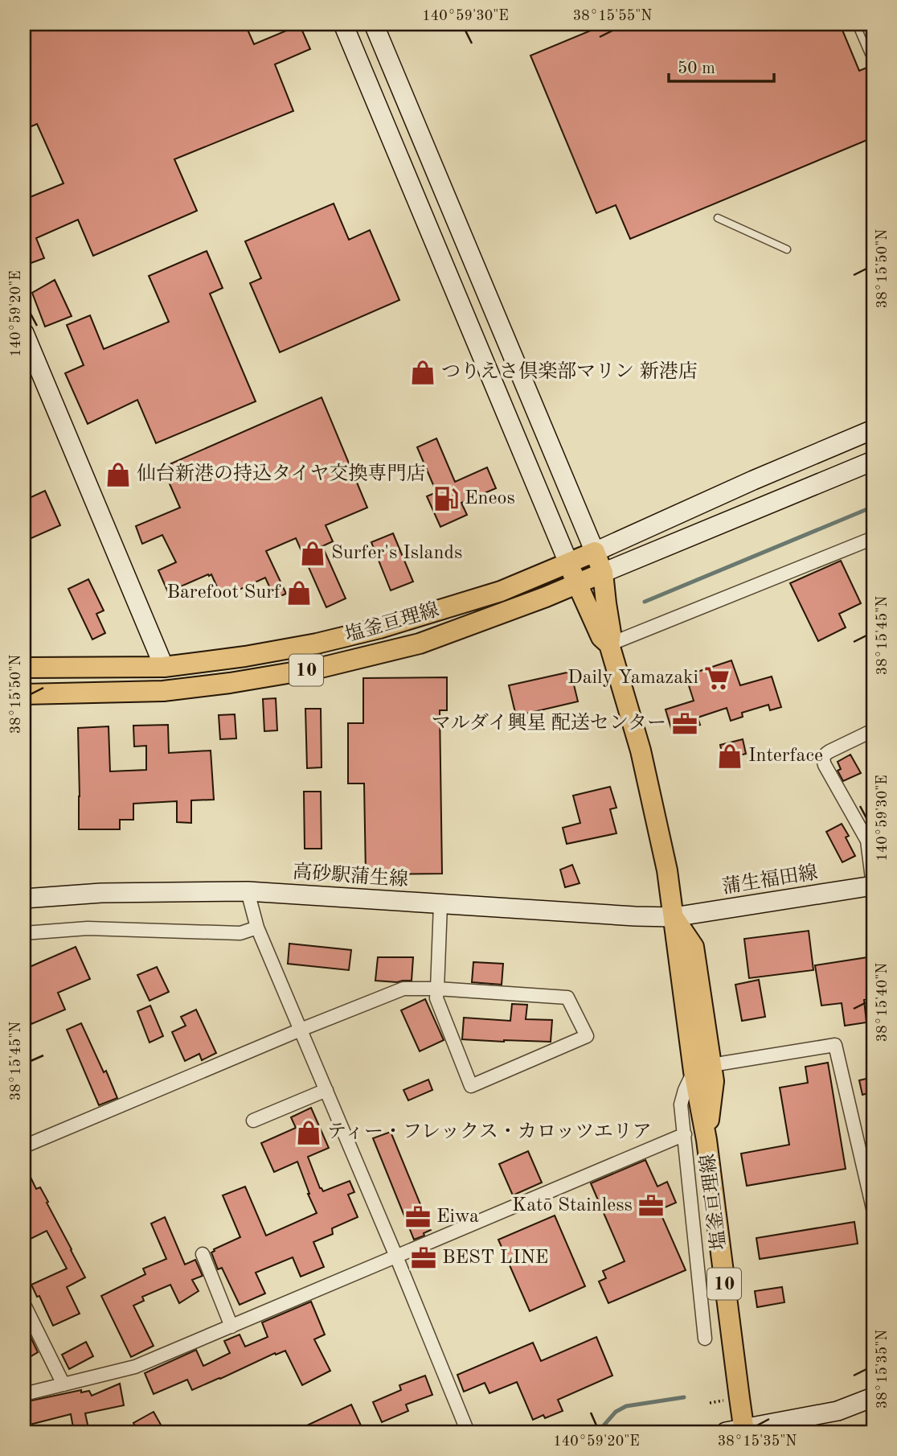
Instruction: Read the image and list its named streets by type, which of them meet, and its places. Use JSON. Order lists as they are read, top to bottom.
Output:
{
  "streets": {
    "main road": ["塩釜亘理線", "10"],
    "street": ["高砂駅蒲生線", "蒲生福田線"]
  },
  "crossings": [
    ["塩釜亘理線", "10"],
    ["塩釜亘理線", "高砂駅蒲生線"],
    ["塩釜亘理線", "蒲生福田線"],
    ["高砂駅蒲生線", "蒲生福田線"]
  ],
  "places": {
    "shop": [
      "つりえさ倶楽部マリン 新港店",
      "仙台新港の持込タイヤ交換専門店",
      "Surfer's Islands",
      "Barefoot Surf",
      "Interface",
      "ティー・フレックス・カロッツエリア"
    ],
    "fuel station": ["Eneos"],
    "supermarket": ["Daily Yamazaki"],
    "office": [
      "マルダイ興星 配送センター",
      "Katō Stainless",
      "Eiwa",
      "BEST LINE"
    ]
  },
  "scale_bar": "50 m",
  "coordinates": [
    "140°59'30\"E",
    "38°15'55\"N",
    "38°15'50\"N",
    "140°59'20\"E",
    "38°15'45\"N",
    "38°15'40\"N",
    "38°15'35\"N"
  ]
}
